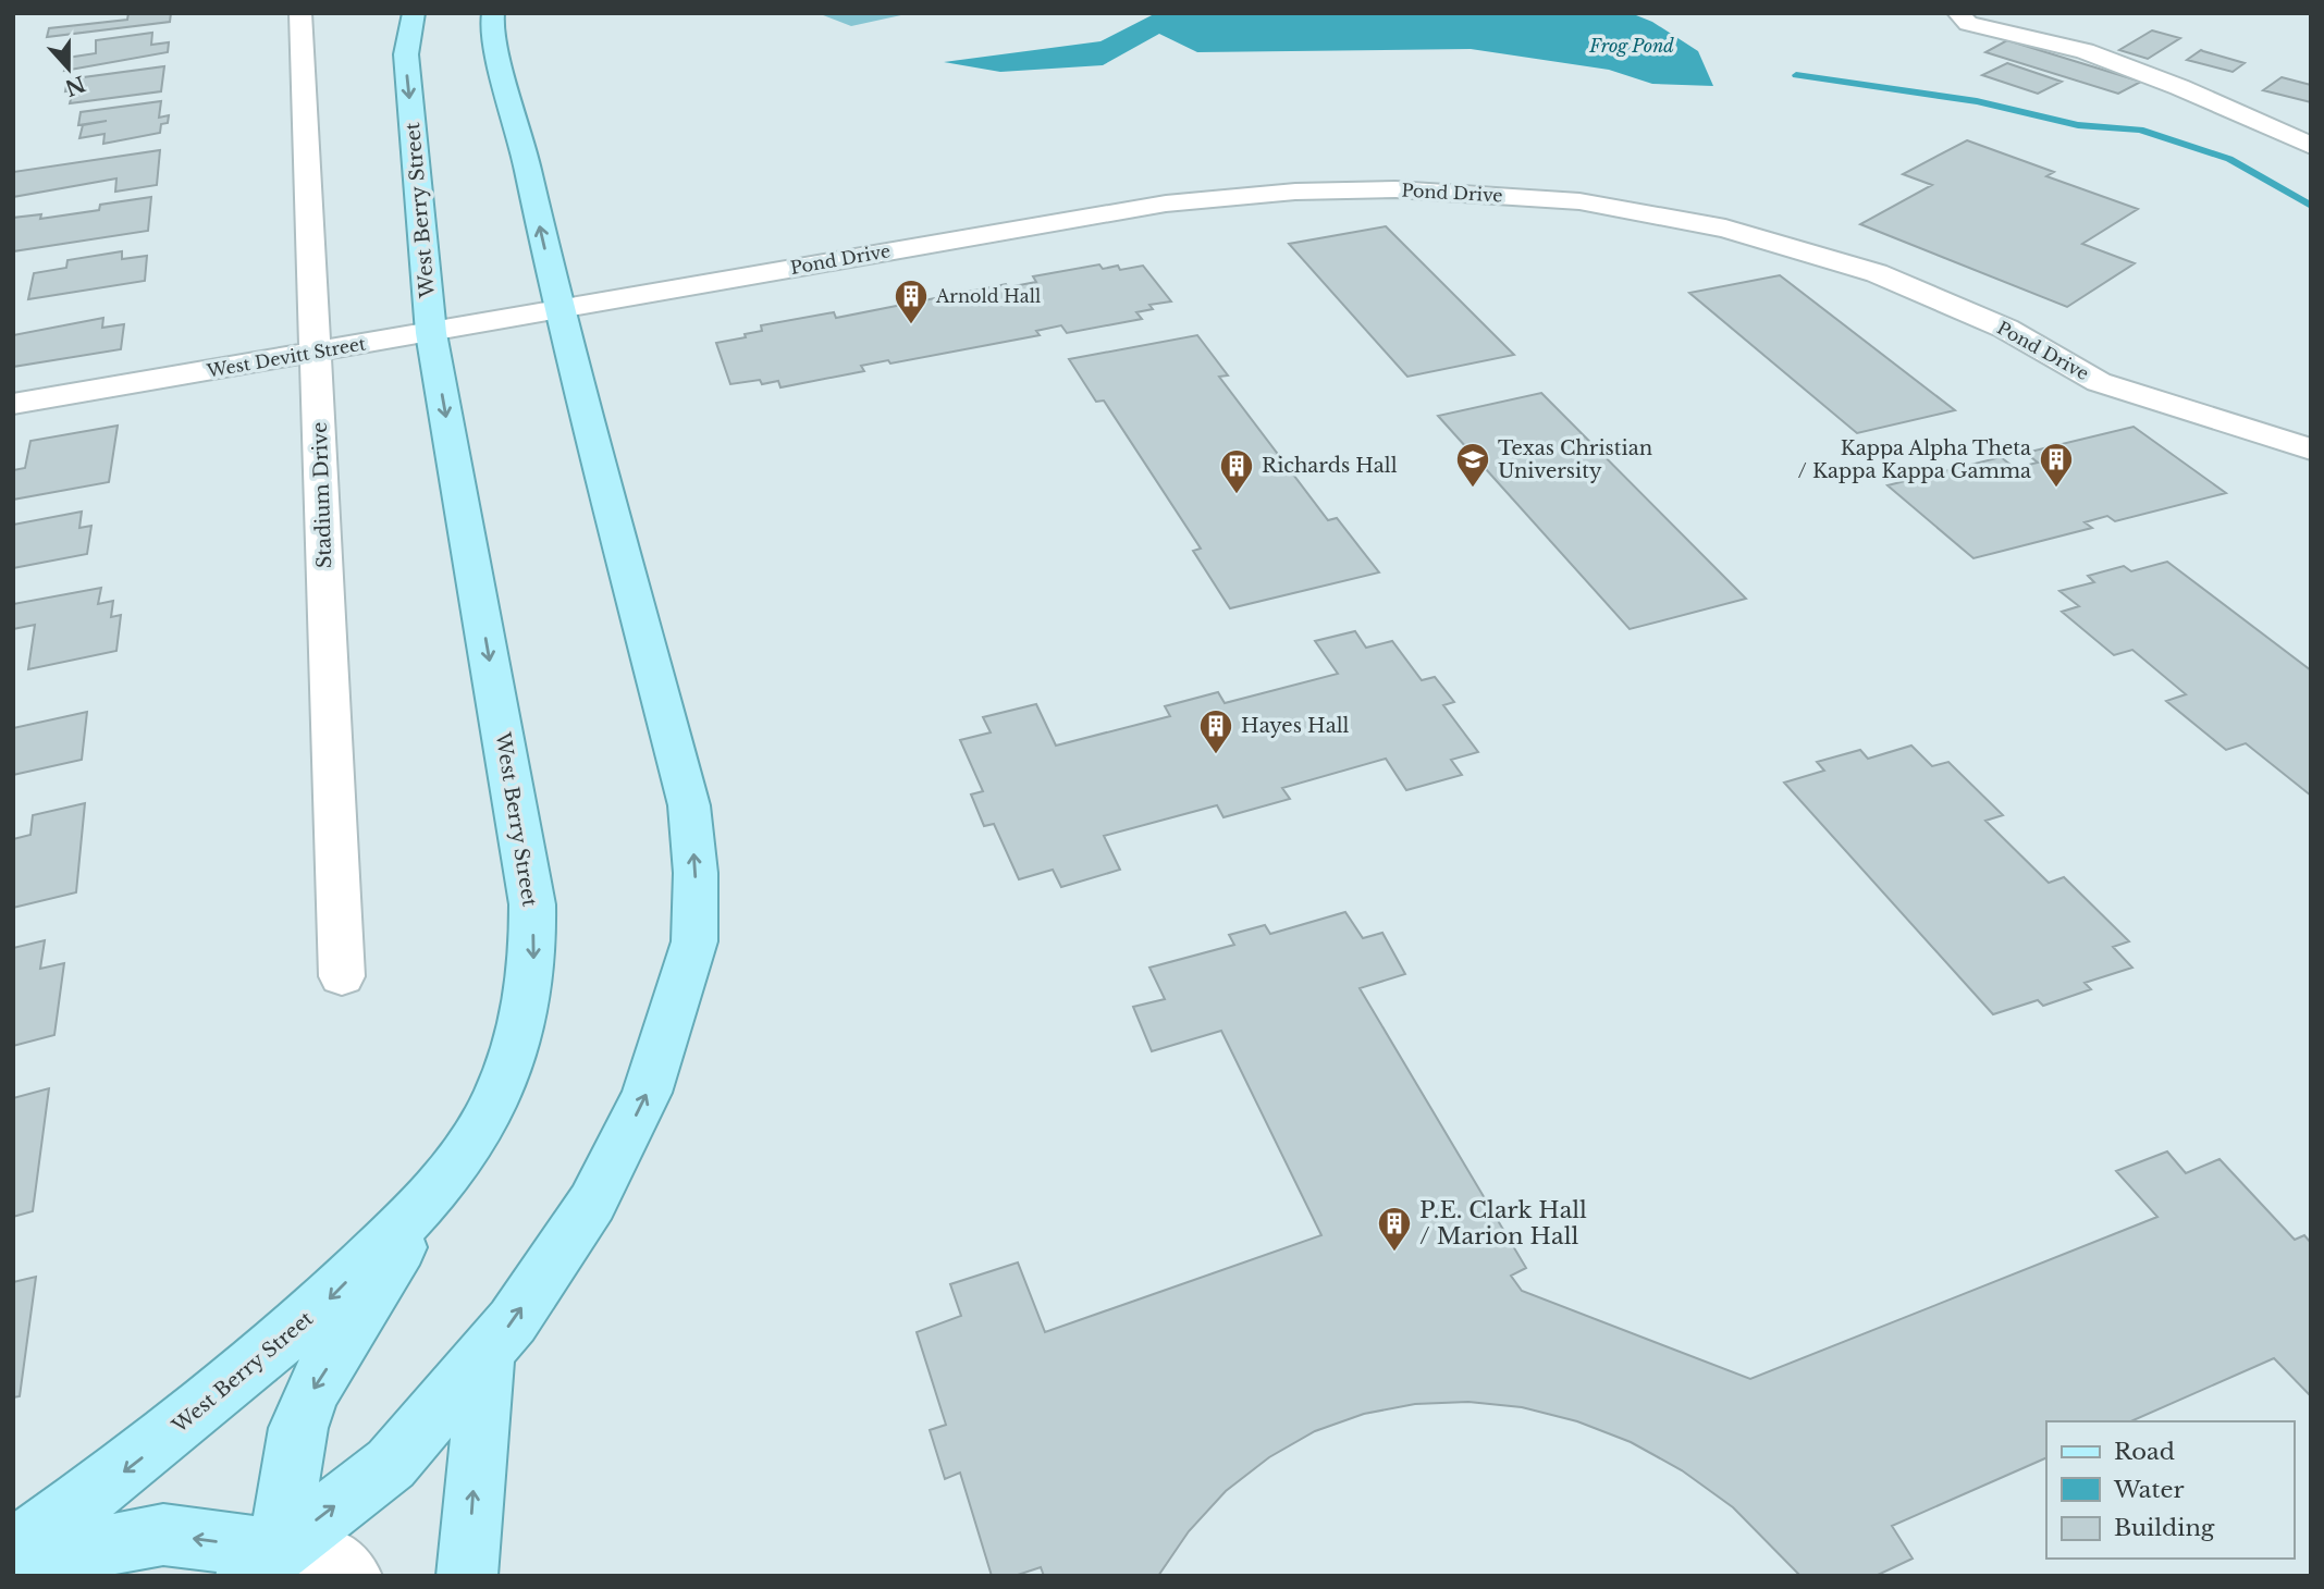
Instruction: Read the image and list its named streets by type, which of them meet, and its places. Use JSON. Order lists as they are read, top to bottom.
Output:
{
  "streets": {
    "main road": ["West Berry Street"],
    "street": ["Pond Drive", "West Devitt Street", "Stadium Drive"]
  },
  "crossings": [
    ["Pond Drive", "West Devitt Street"],
    ["West Berry Street", "West Devitt Street"],
    ["West Devitt Street", "Stadium Drive"]
  ],
  "water": ["Frog Pond"],
  "places": {
    "building": [
      "Arnold Hall",
      "Kappa Alpha Theta / Kappa Kappa Gamma",
      "Richards Hall",
      "Hayes Hall",
      "P.E. Clark Hall / Marion Hall"
    ],
    "school or university": ["Texas Christian University"]
  },
  "legend": ["Road", "Water", "Building"],
  "north": "bottom"
}
